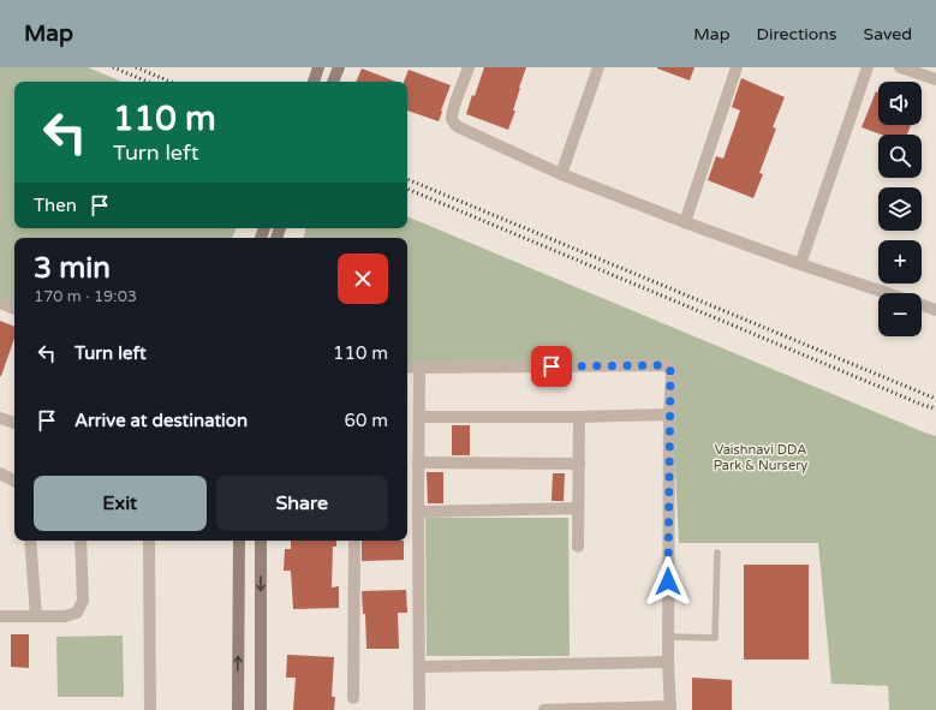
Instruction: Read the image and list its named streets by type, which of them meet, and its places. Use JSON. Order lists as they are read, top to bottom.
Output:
{
  "parks": ["Vaishnavi DDA Park & Nursery"],
  "page": {
    "header": "Map",
    "nav": ["Map", "Directions", "Saved"],
    "map_buttons": ["+", "−"],
    "turn": ["110 m", "Turn left"],
    "then": "Then",
    "heading": ["3 min", "170 m · 19:03"],
    "list": [
      {
        "name": "Turn left",
        "value": "110 m"
      },
      {
        "name": "Arrive at destination",
        "value": "60 m"
      }
    ],
    "buttons": ["Exit", "Share"]
  }
}
